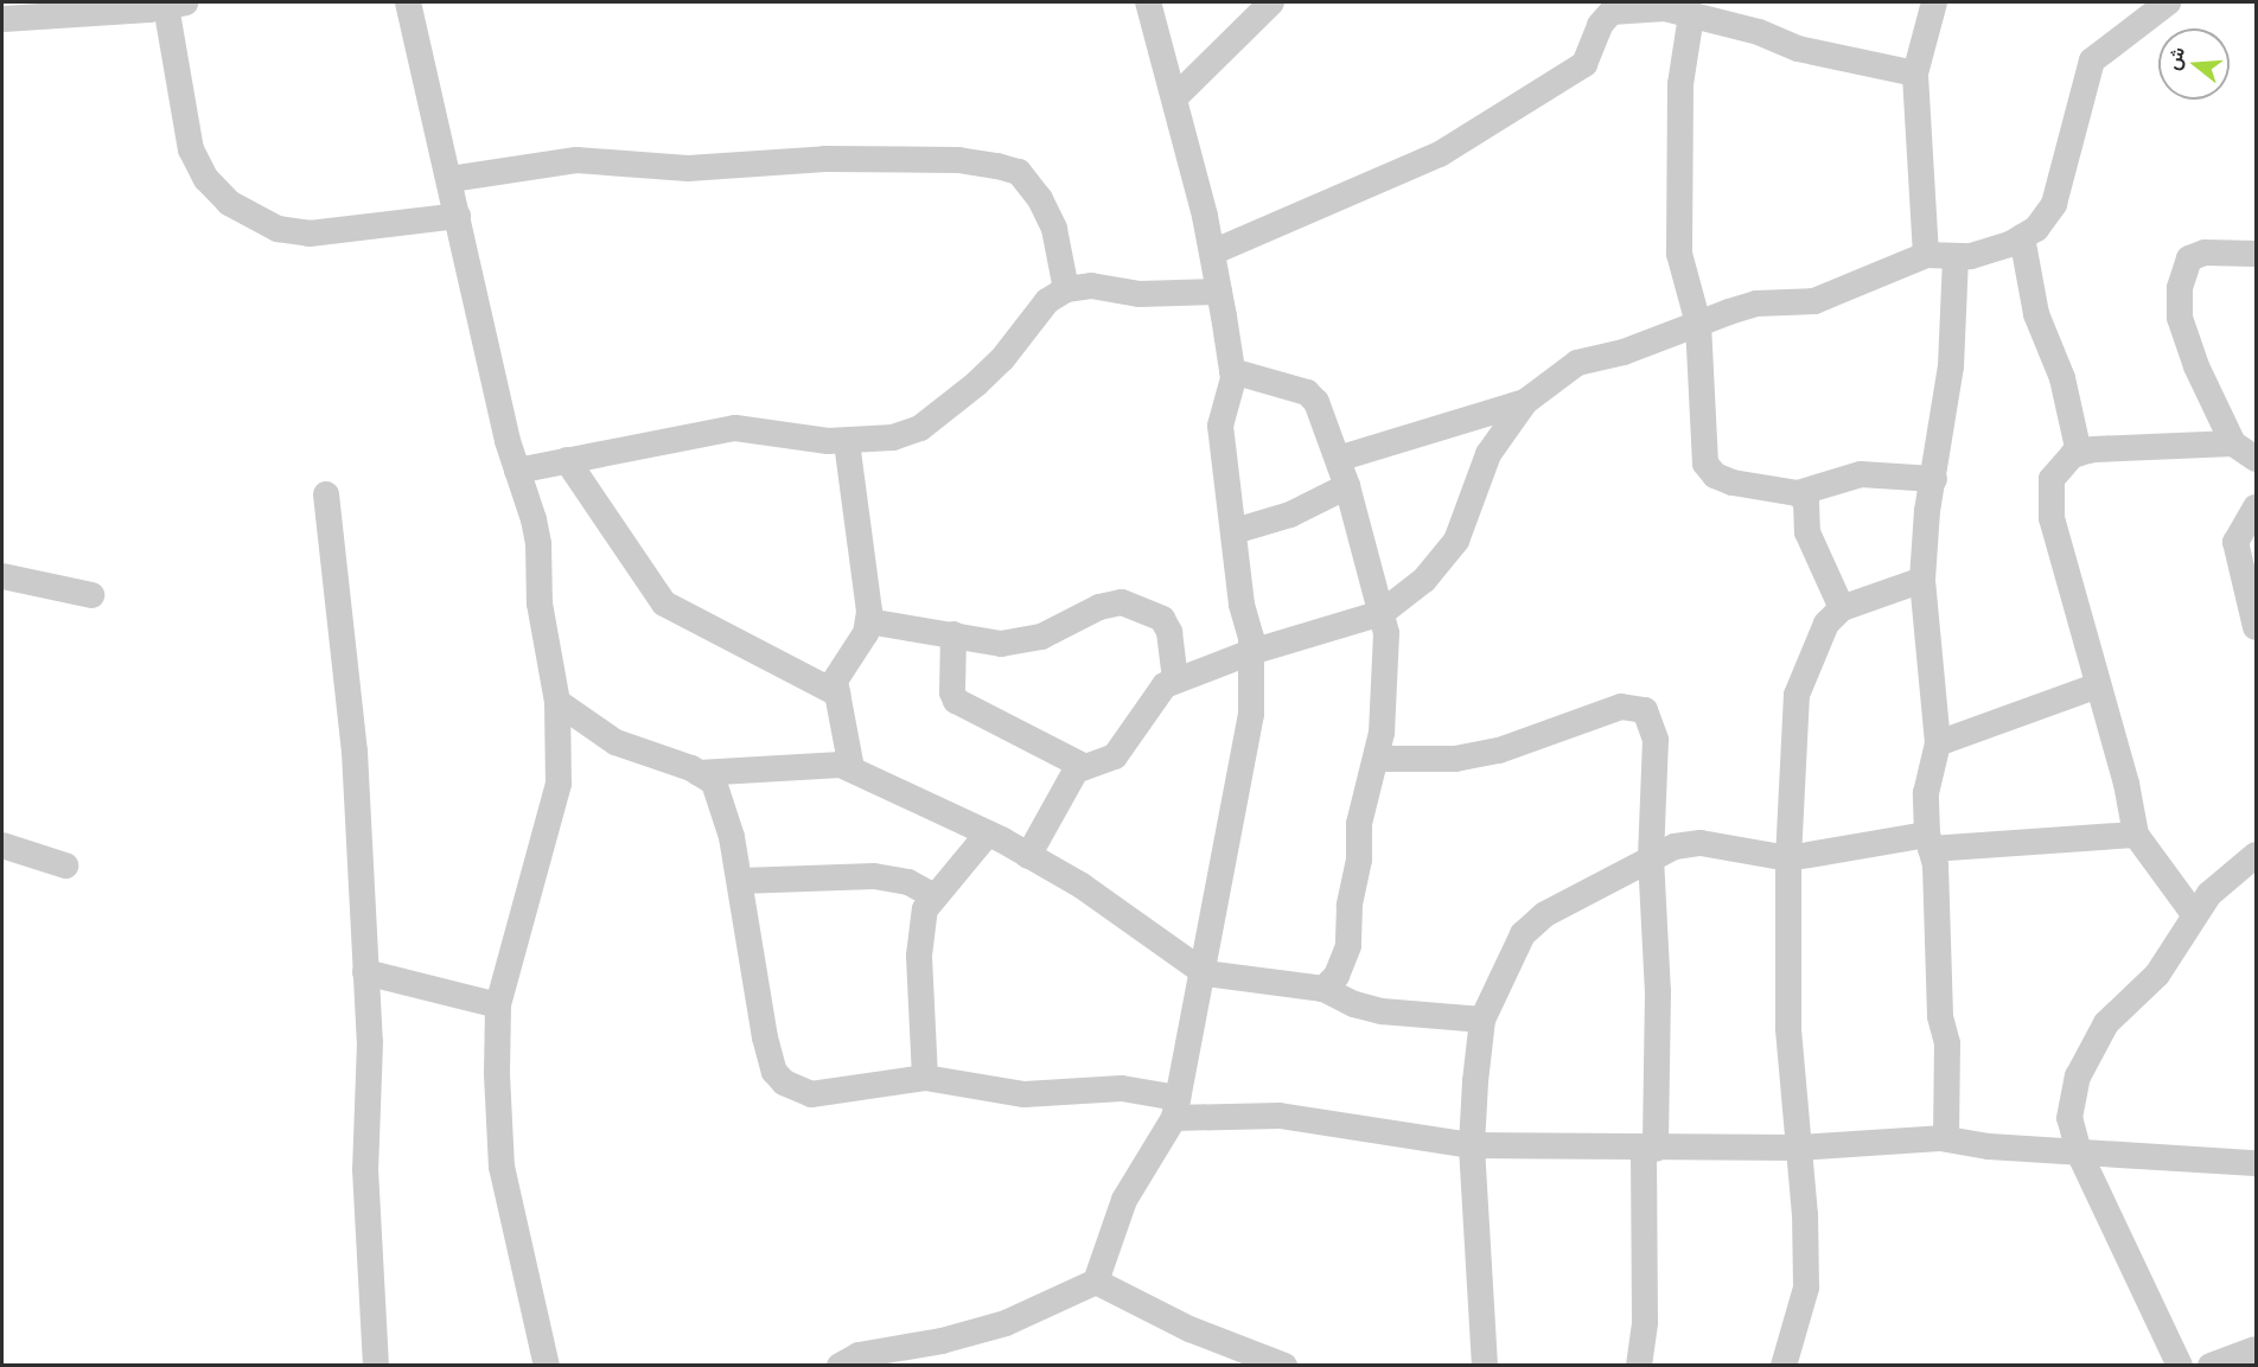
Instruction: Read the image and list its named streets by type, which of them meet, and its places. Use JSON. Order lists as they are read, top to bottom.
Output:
{
  "north": "left"
}
